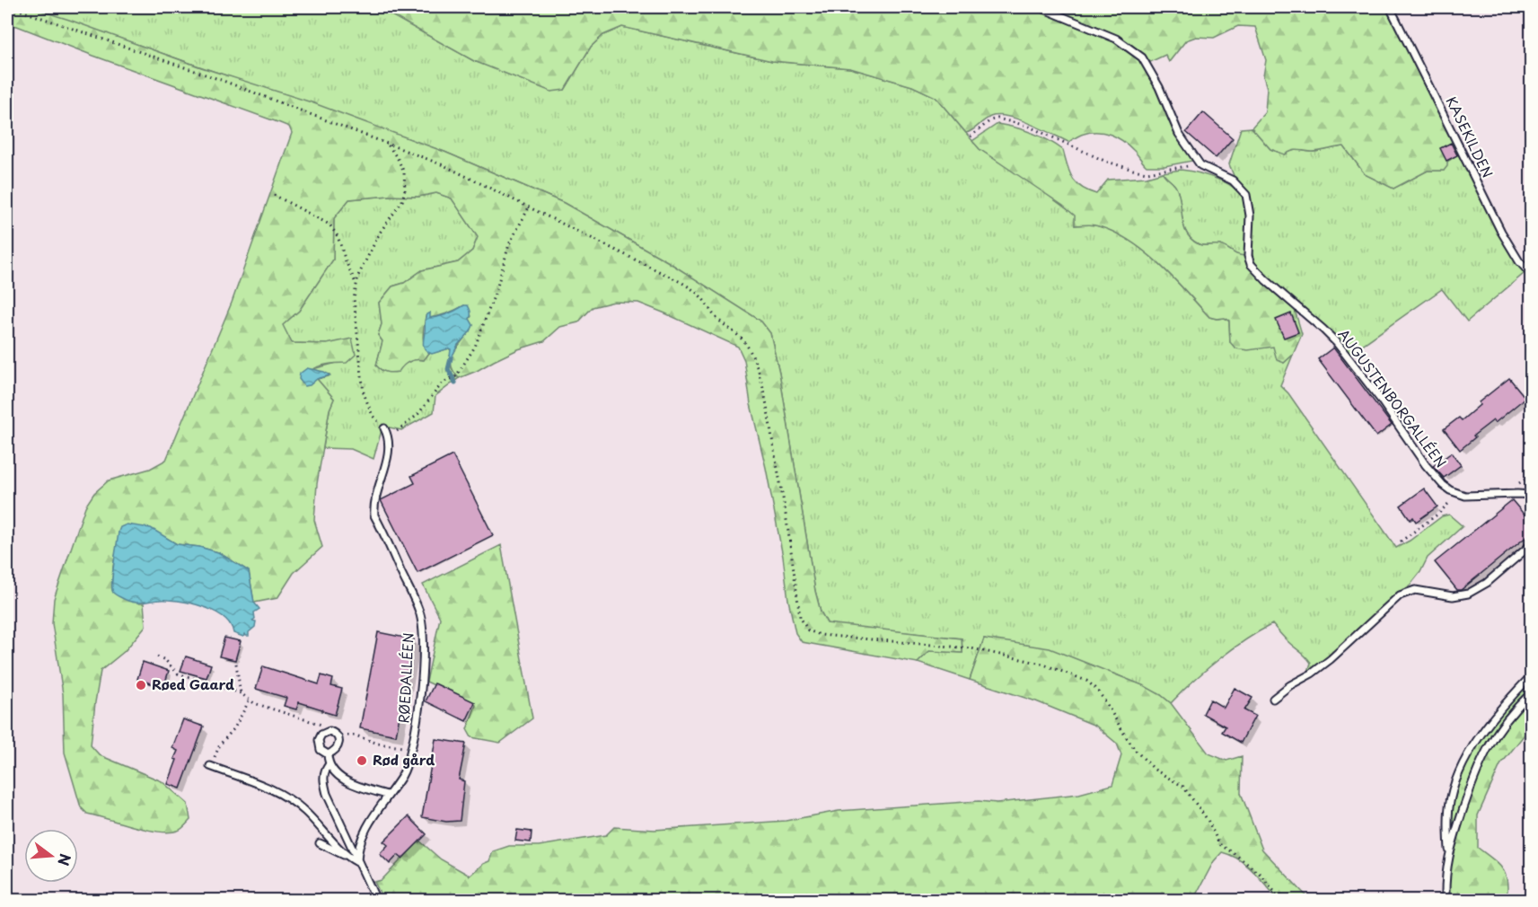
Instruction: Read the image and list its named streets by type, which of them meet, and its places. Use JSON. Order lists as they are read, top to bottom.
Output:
{
  "streets": {
    "lane": ["KASEKILDEN", "AUGUSTENBORGALLÉEN", "RØEDALLÉEN"]
  },
  "places": ["Røed Gaard", "Rød gård"],
  "north": "right"
}
